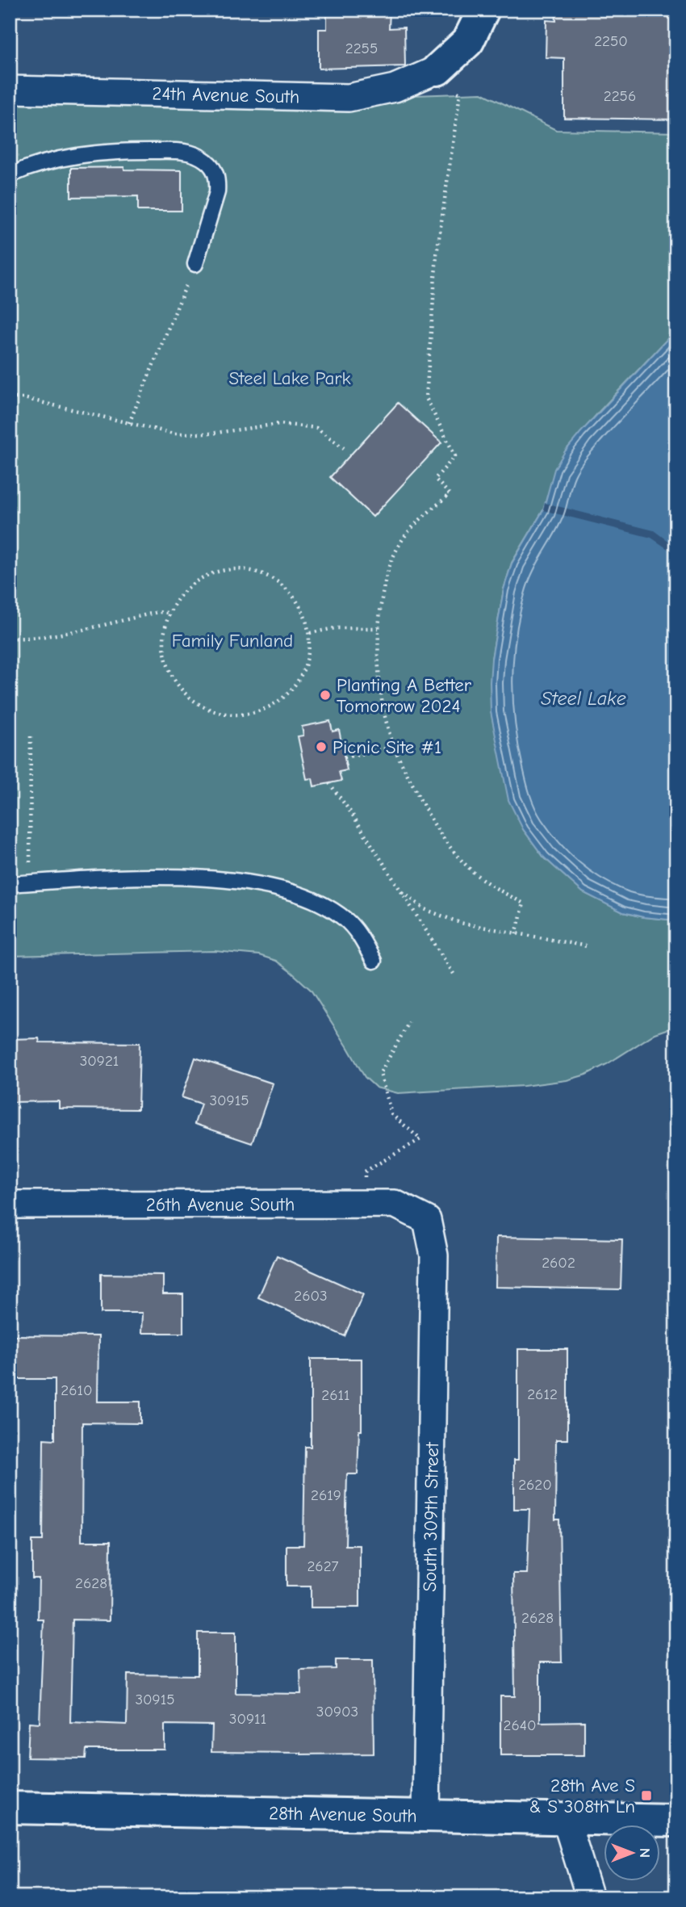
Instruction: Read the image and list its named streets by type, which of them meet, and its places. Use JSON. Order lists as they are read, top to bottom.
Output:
{
  "streets": {
    "street": [
      "24th Avenue South",
      "26th Avenue South",
      "South 309th Street",
      "28th Avenue South"
    ]
  },
  "crossings": [
    ["26th Avenue South", "South 309th Street"],
    ["South 309th Street", "28th Avenue South"]
  ],
  "water": ["Steel Lake"],
  "parks": ["Steel Lake Park", "Family Funland"],
  "places": {
    "other": ["Planting A Better Tomorrow 2024", "Picnic Site #1"],
    "transit": ["28th Ave S & S 308th Ln"]
  },
  "house_numbers": [
    "2250",
    "2255",
    "2256",
    "30921",
    "30915",
    "2602",
    "2603",
    "2610",
    "2612",
    "2611",
    "2620",
    "2619",
    "2627",
    "2628",
    "2628",
    "30915",
    "30903",
    "30911",
    "2640"
  ],
  "north": "right"
}
